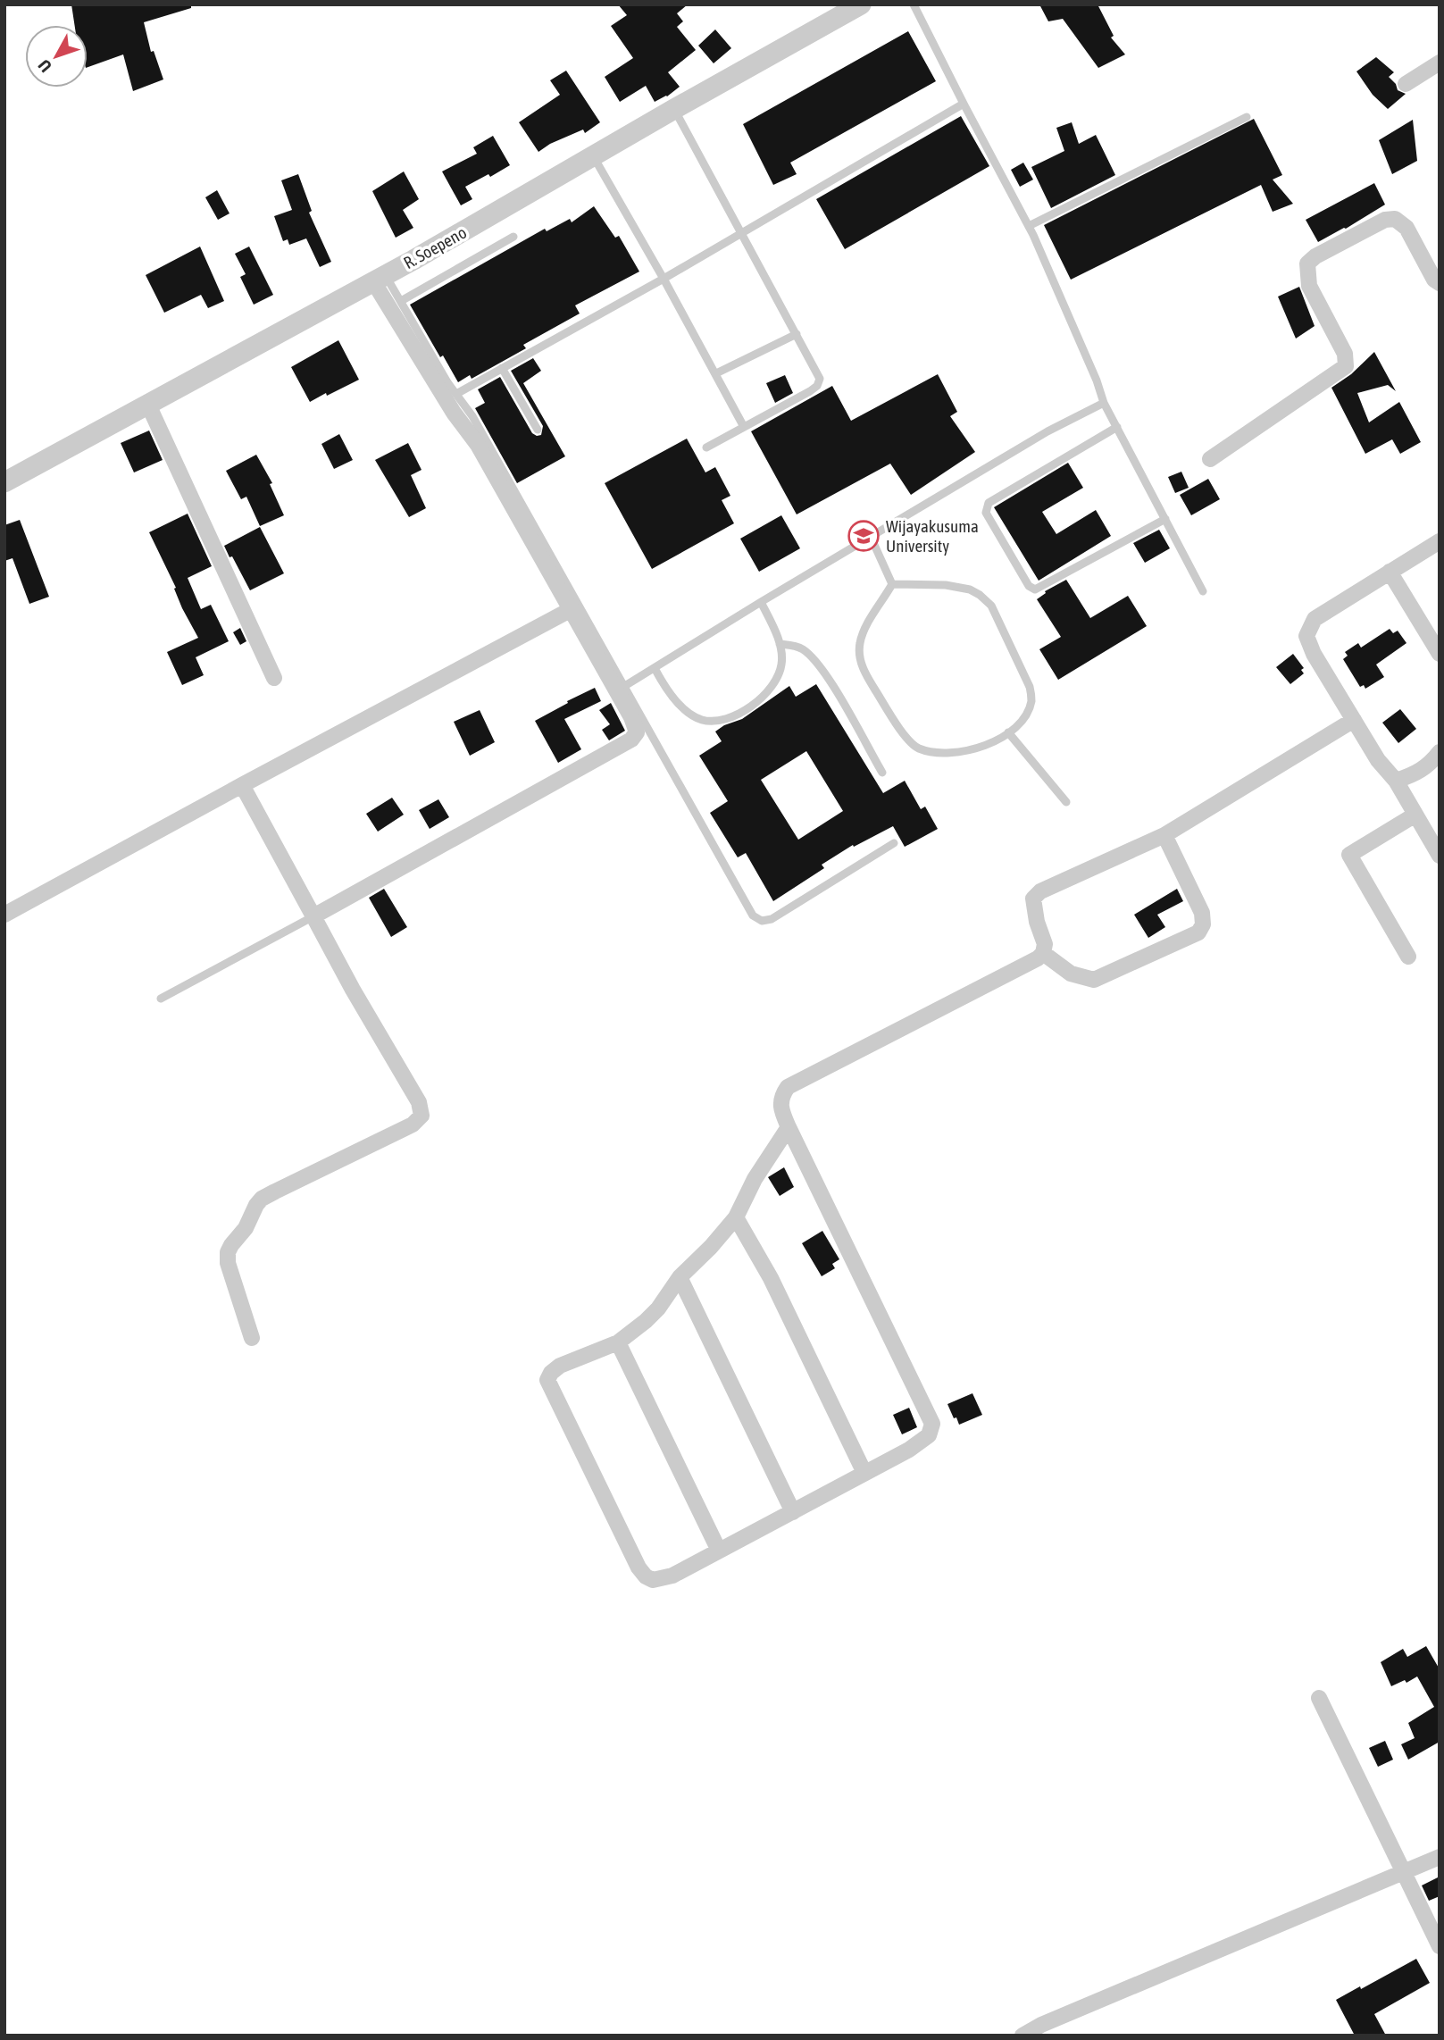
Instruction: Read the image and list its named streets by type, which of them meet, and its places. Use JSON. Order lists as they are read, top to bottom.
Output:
{
  "streets": {
    "street": ["R. Soepeno"]
  },
  "places": {
    "school or university": ["Wijayakusuma University"]
  },
  "north": "bottom left"
}
